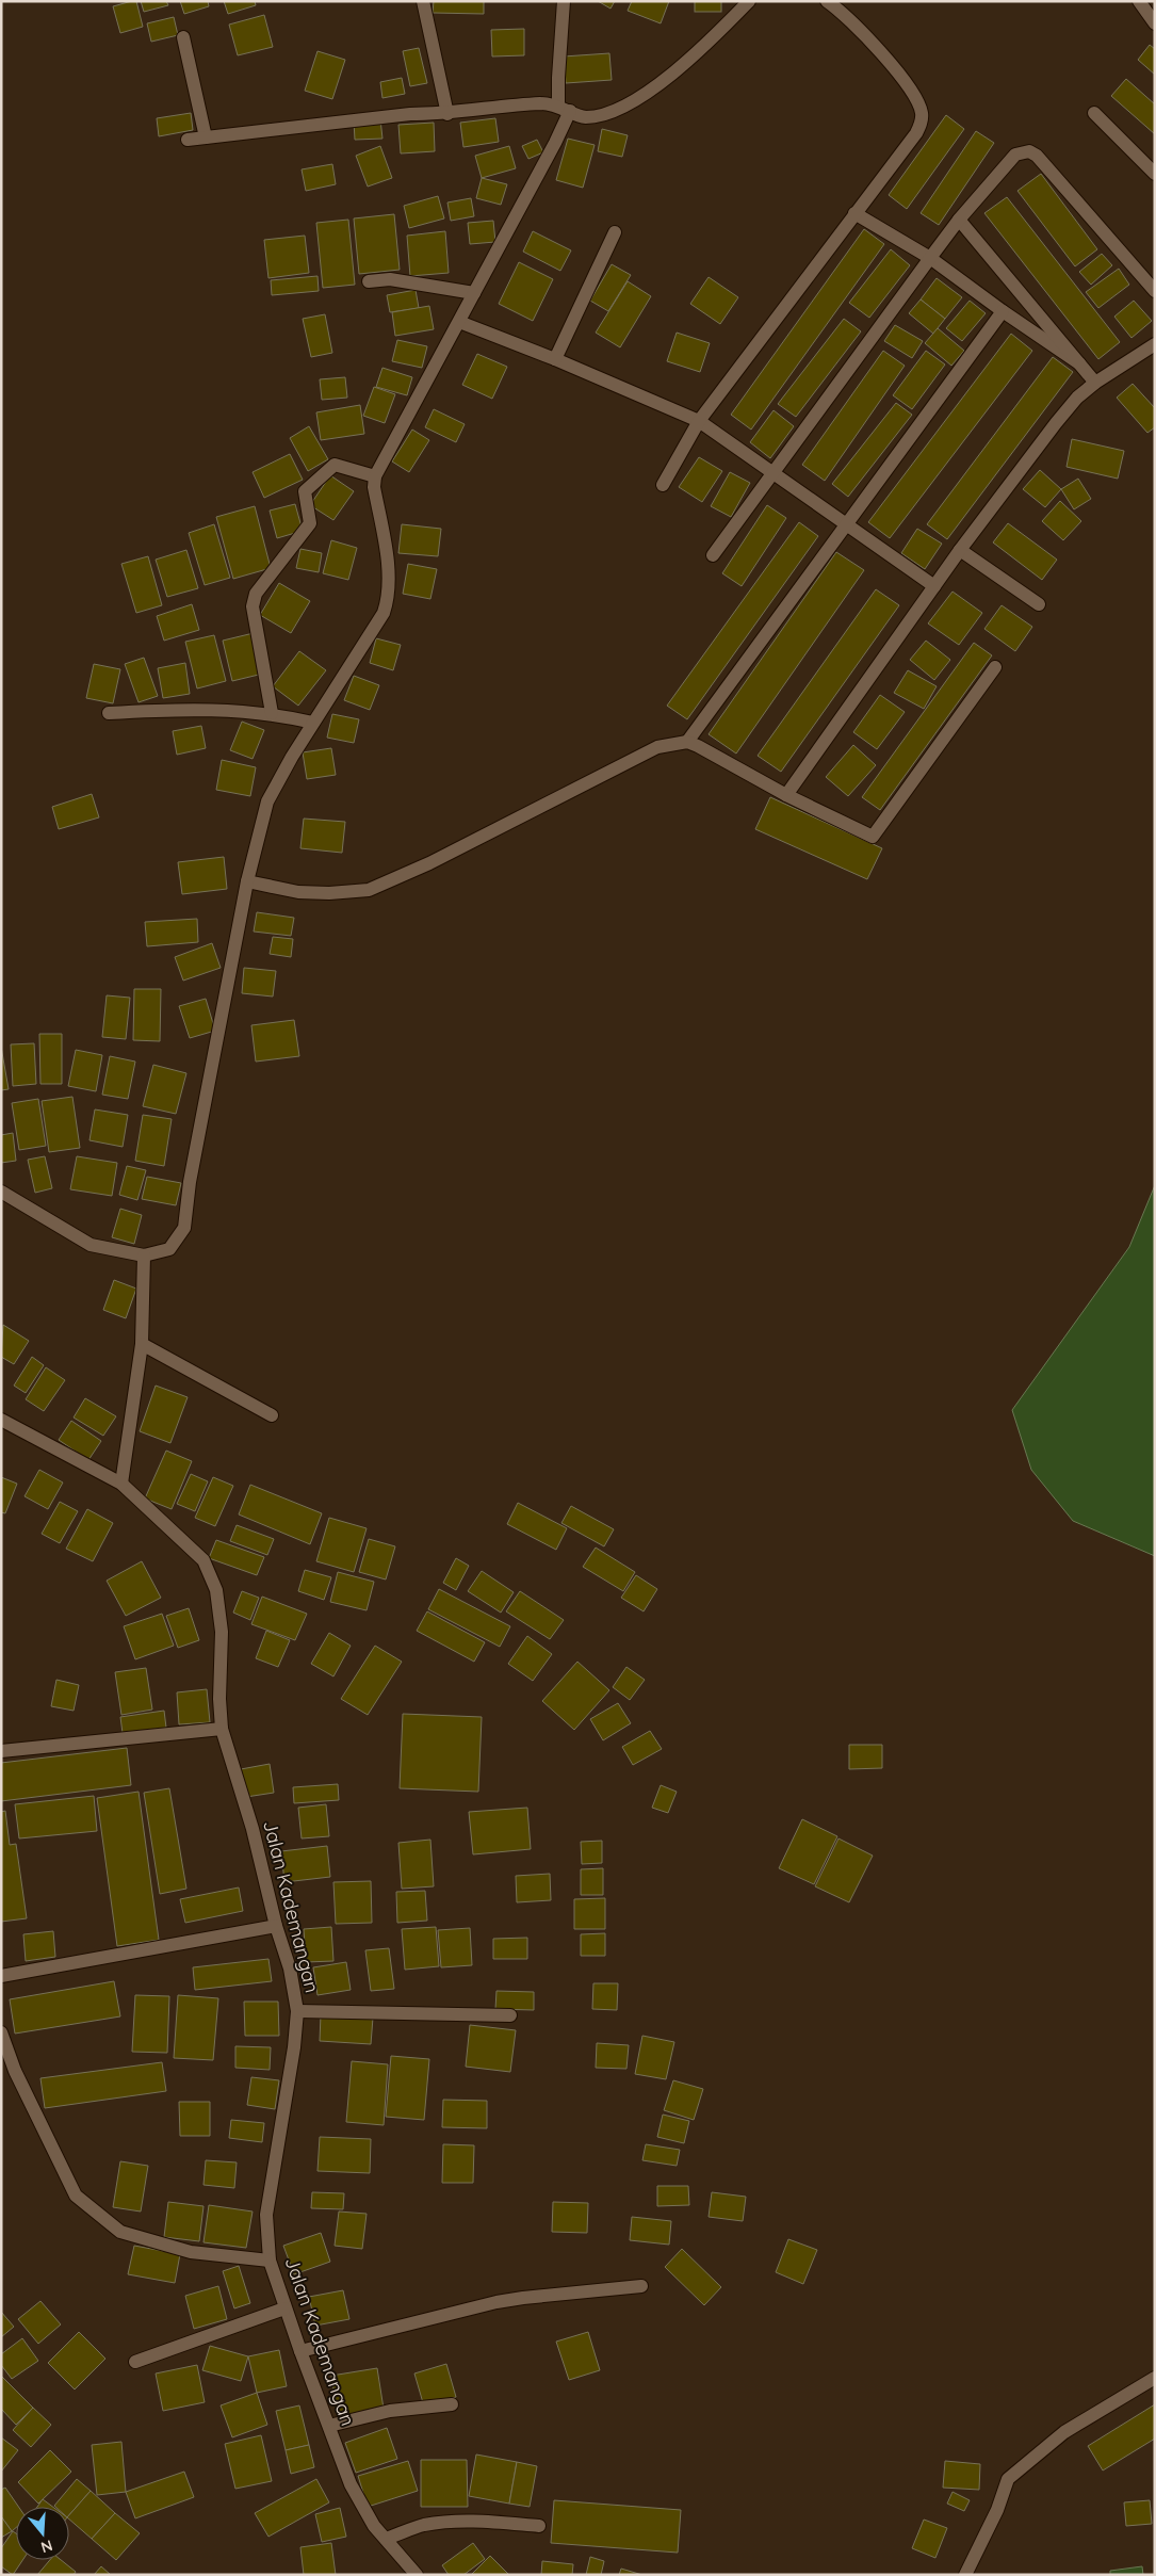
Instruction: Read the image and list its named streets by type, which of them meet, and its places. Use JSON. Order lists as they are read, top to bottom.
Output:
{
  "streets": {
    "street": ["Jalan Kademangan"]
  },
  "north": "bottom"
}
